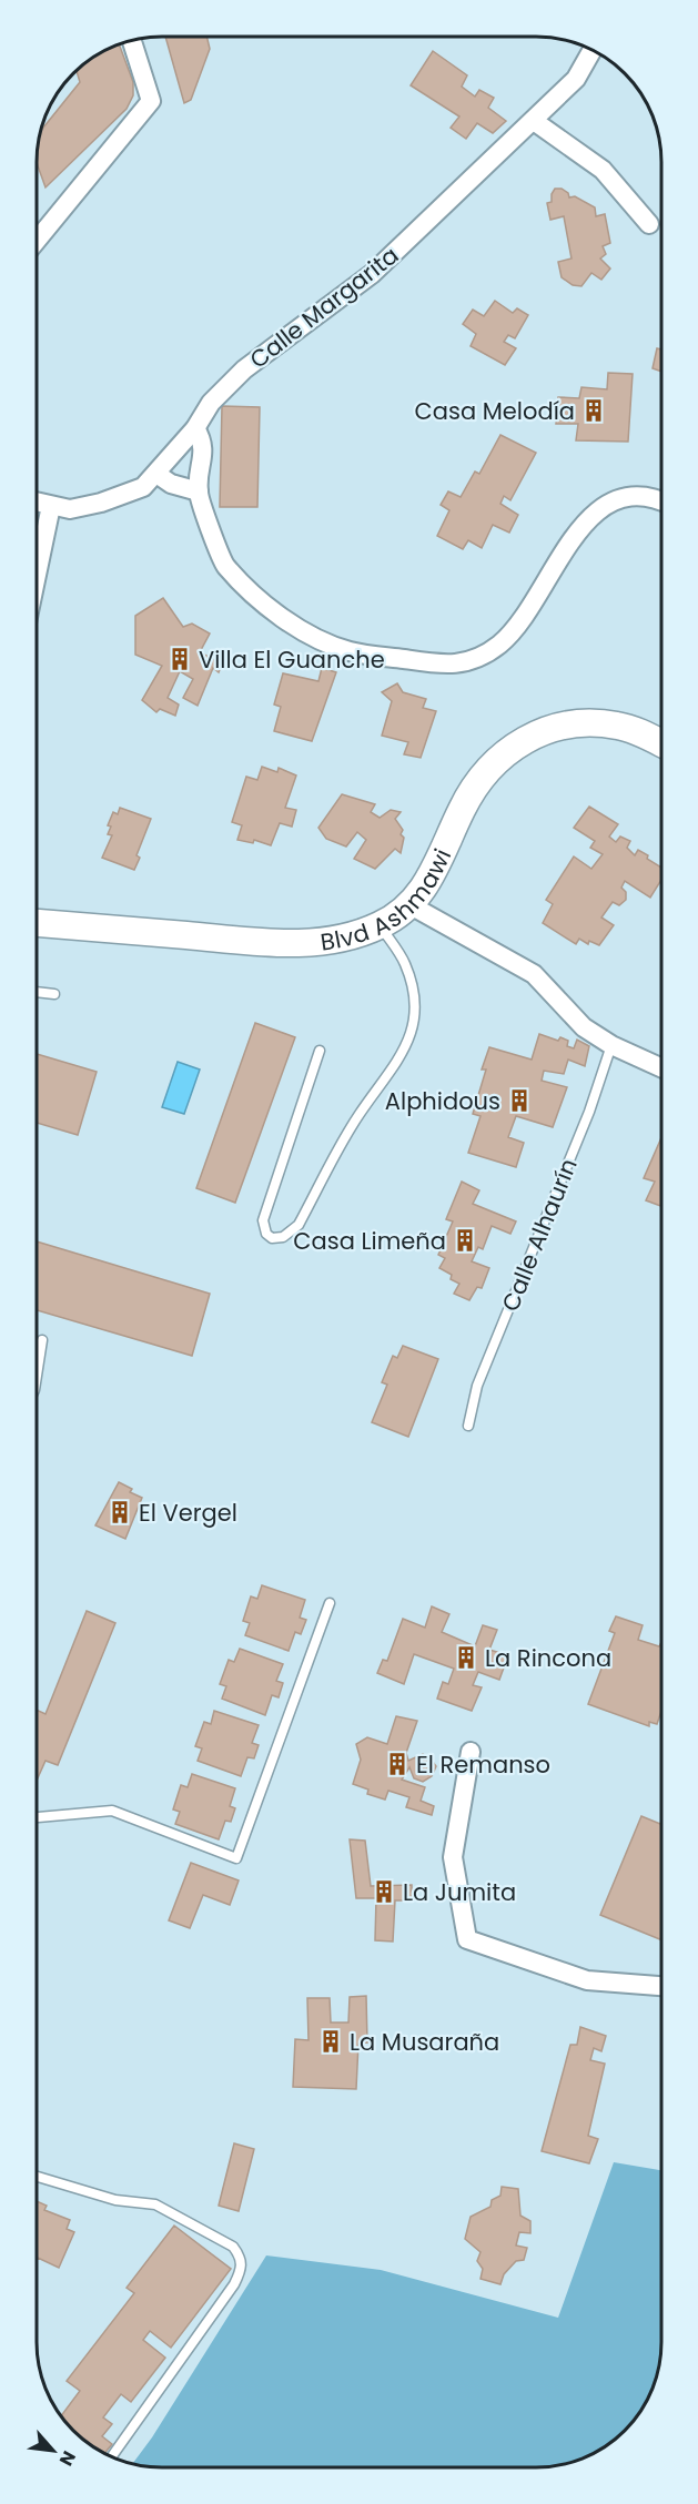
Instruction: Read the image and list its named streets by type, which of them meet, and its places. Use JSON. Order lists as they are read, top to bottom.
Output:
{
  "streets": {
    "street": ["Calle Margarita", "Blvd Ashmawi"],
    "lane": ["Calle Alhaurín"]
  },
  "places": {
    "building": [
      "Casa Melodía",
      "Villa El Guanche",
      "Alphidous",
      "Casa Limeña",
      "El Vergel",
      "La Rincona",
      "El Remanso",
      "La Jumita",
      "La Musaraña"
    ]
  },
  "north": "bottom right"
}
